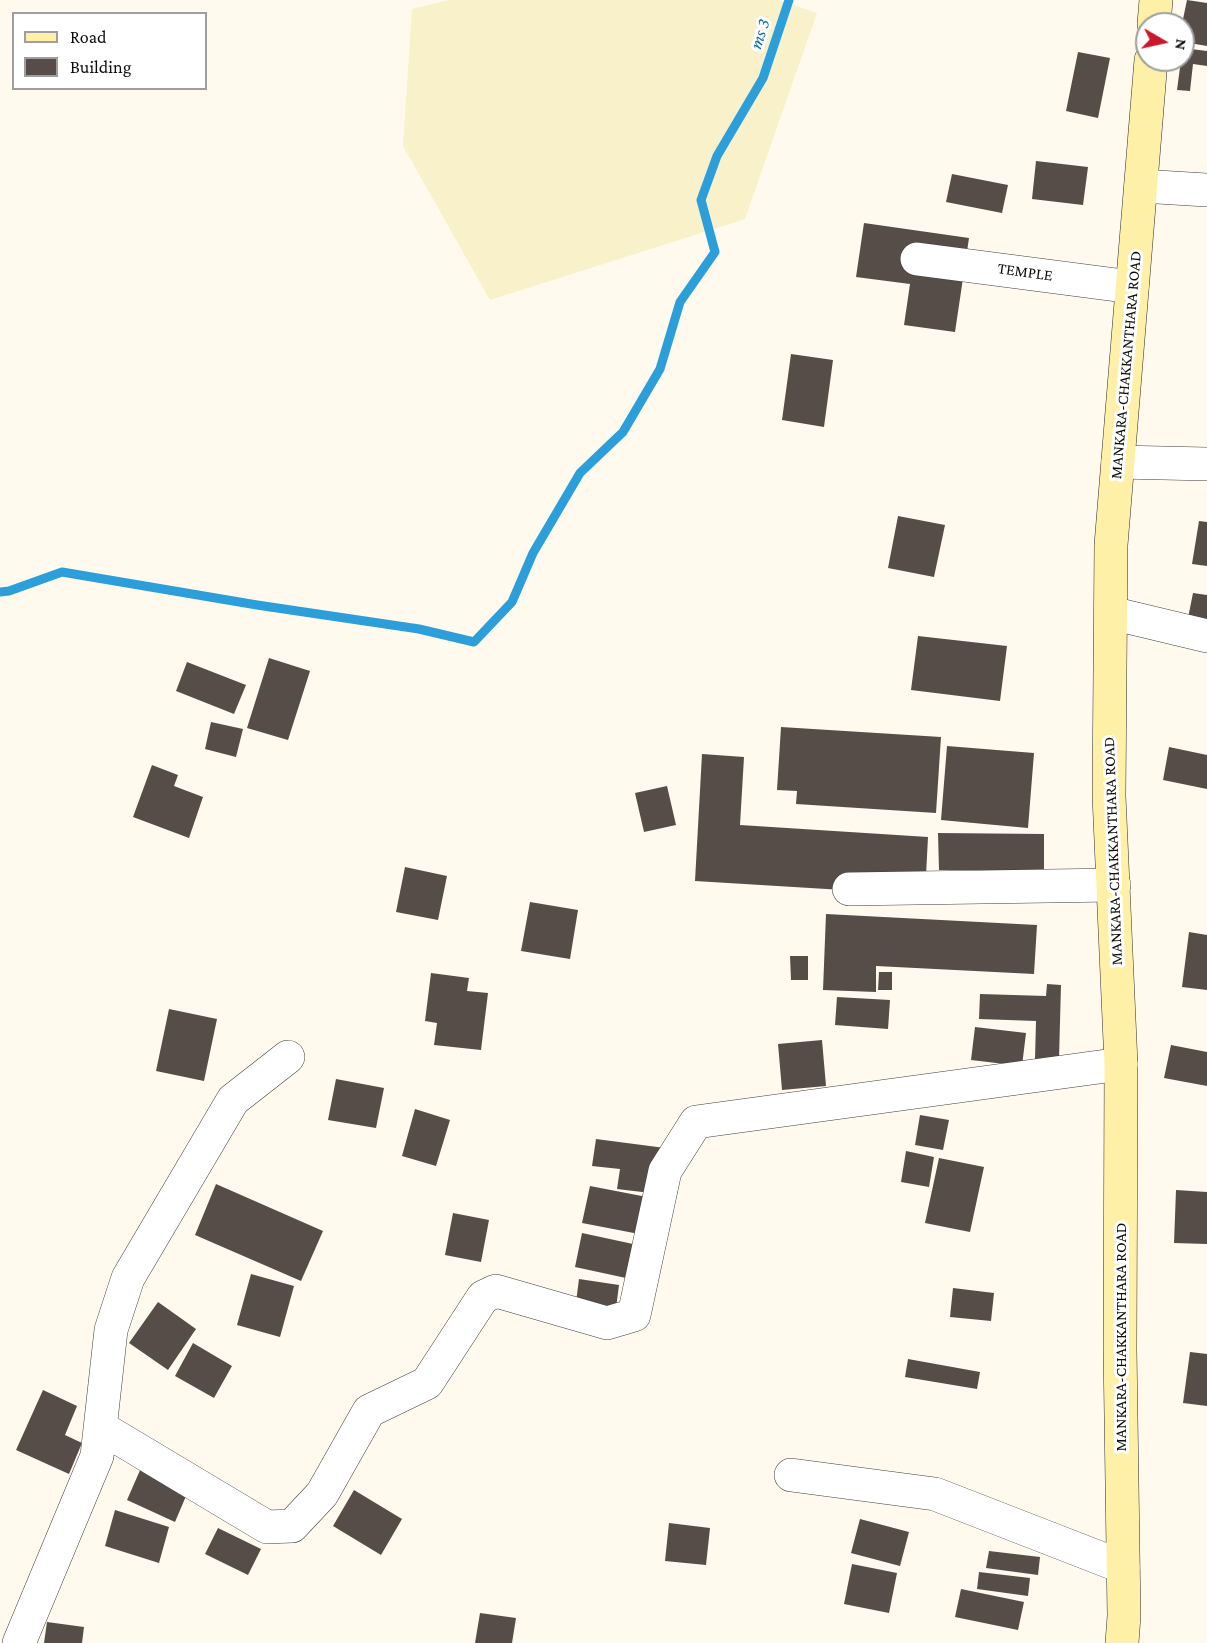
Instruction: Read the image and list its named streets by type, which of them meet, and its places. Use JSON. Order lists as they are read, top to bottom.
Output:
{
  "streets": {
    "main road": ["MANKARA-CHAKKANTHARA ROAD"],
    "street": ["TEMPLE"]
  },
  "crossings": [
    ["TEMPLE", "MANKARA-CHAKKANTHARA ROAD"]
  ],
  "water": ["ms 3"],
  "legend": ["Road", "Building"],
  "north": "right"
}
